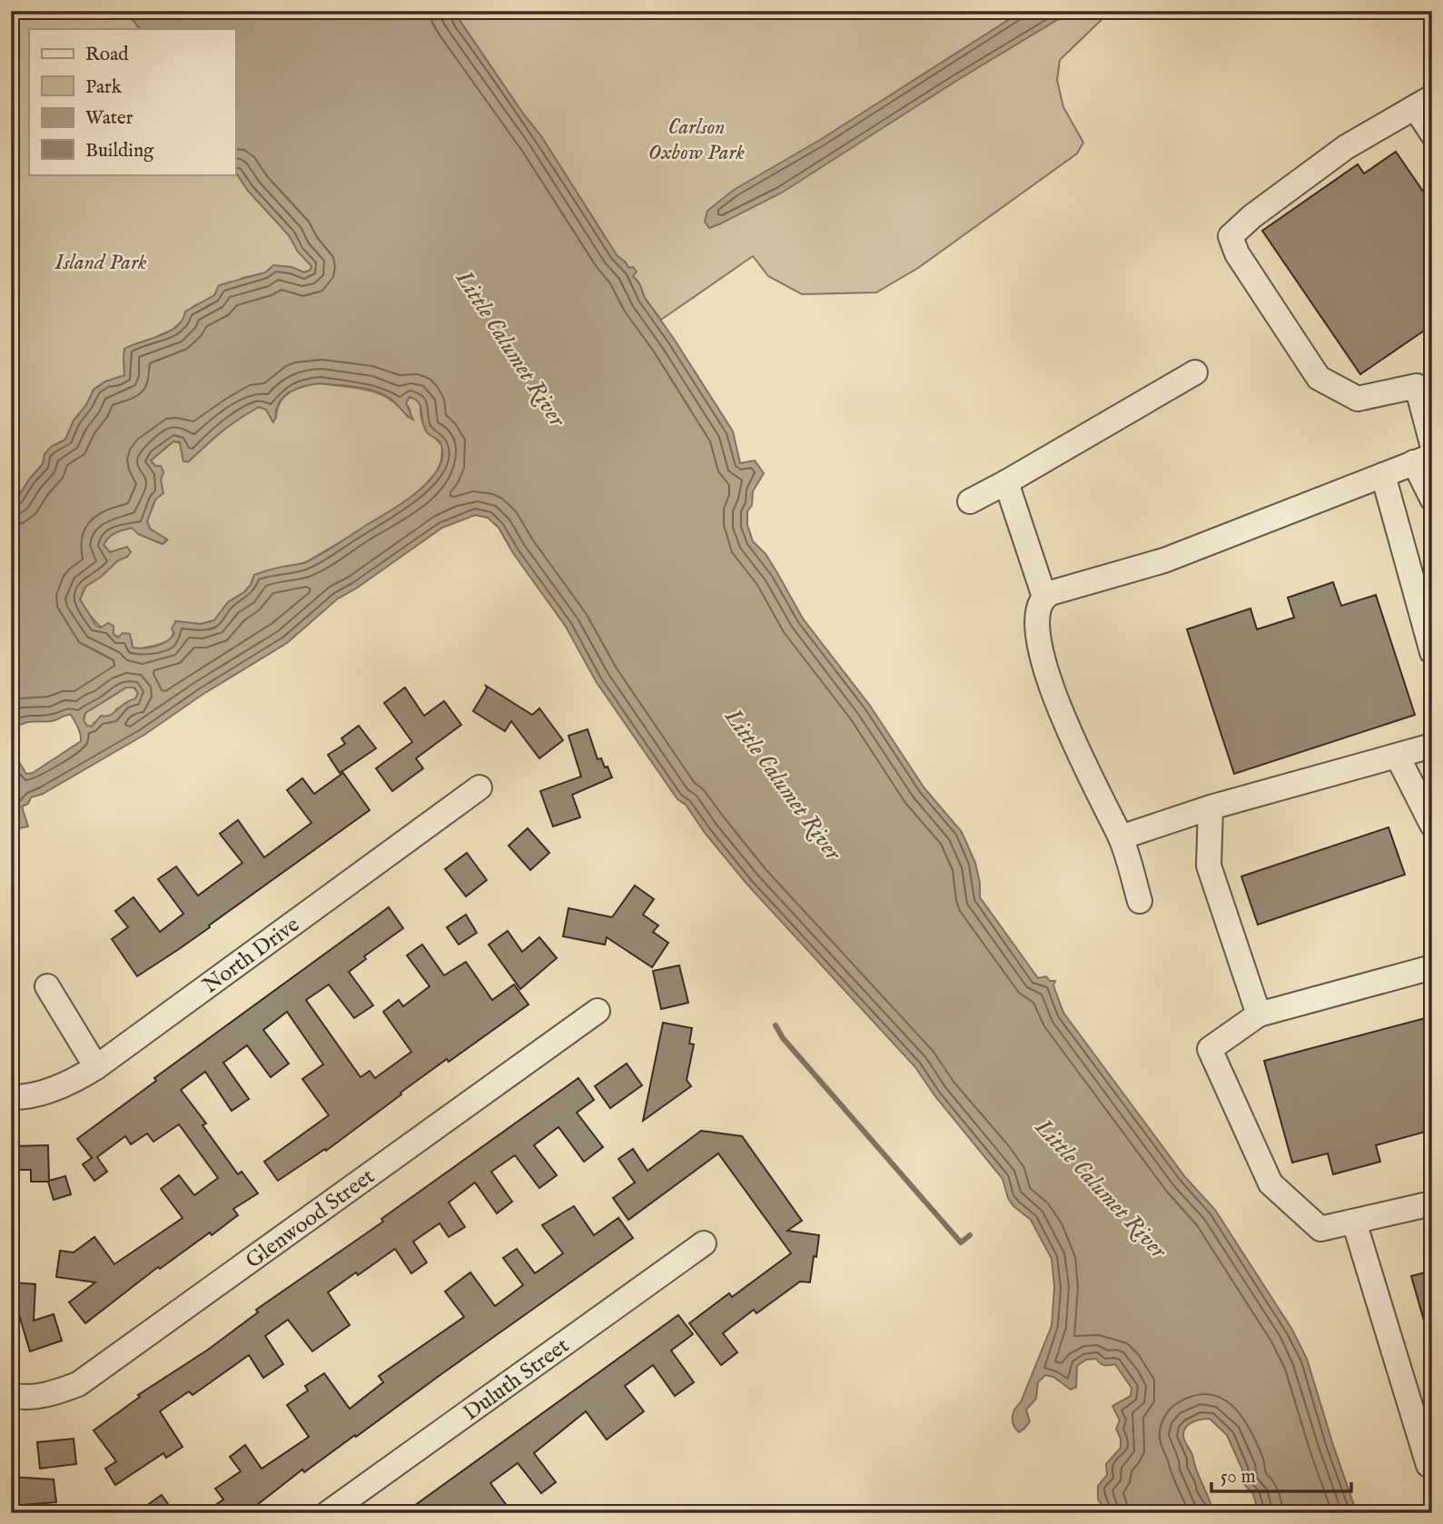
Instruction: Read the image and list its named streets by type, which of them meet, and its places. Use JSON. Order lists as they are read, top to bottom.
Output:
{
  "streets": {
    "street": ["North Drive", "Glenwood Street", "Duluth Street"]
  },
  "water": ["Little Calumet River"],
  "parks": ["Carlson Oxbow Park", "Island Park"],
  "legend": [
    "Road",
    "Park",
    "Water",
    "Building"
  ],
  "scale_bar": "50 m"
}
